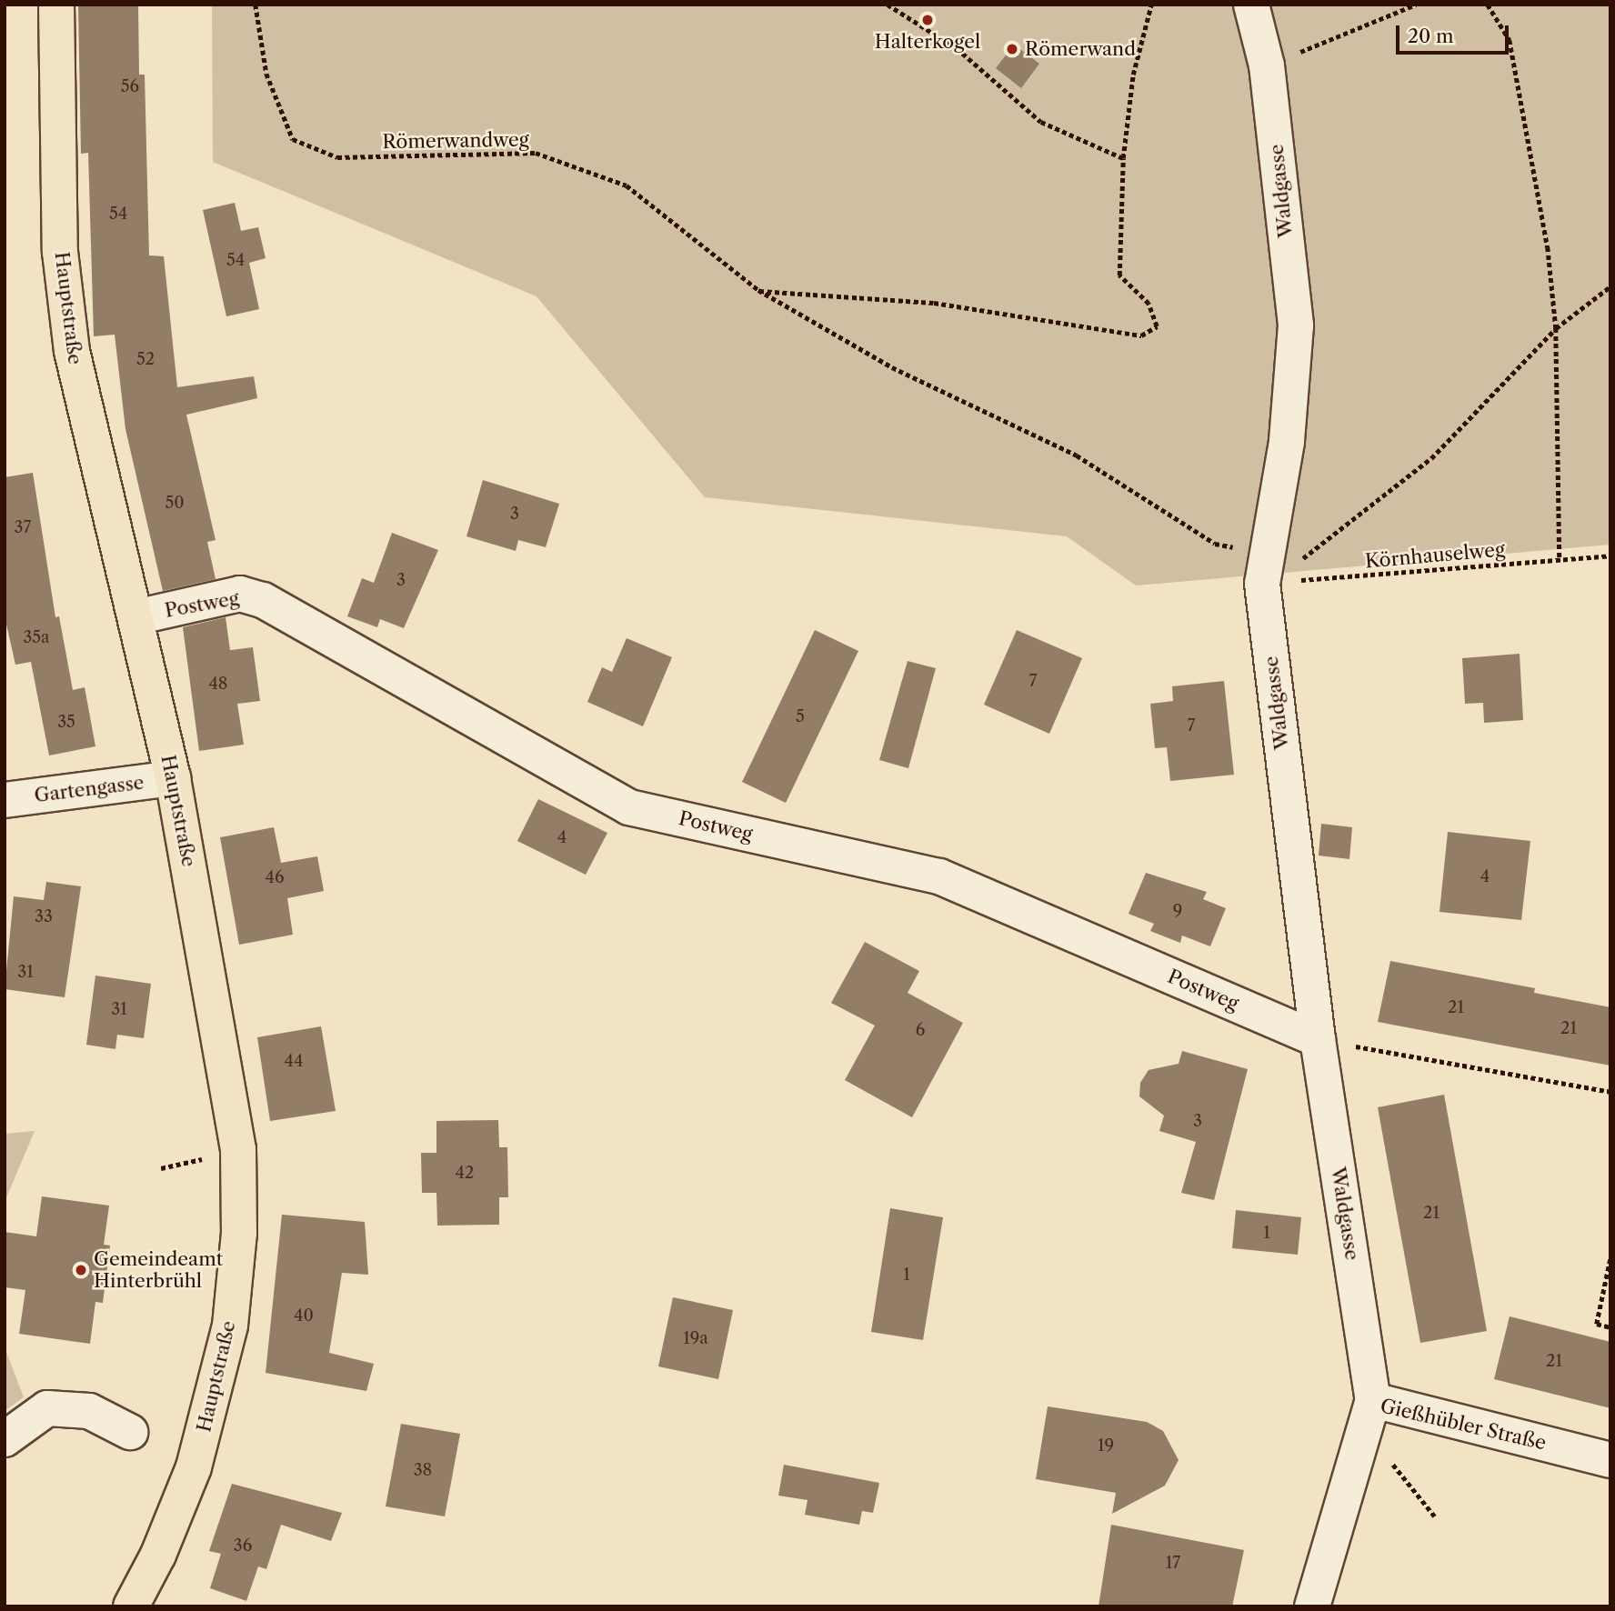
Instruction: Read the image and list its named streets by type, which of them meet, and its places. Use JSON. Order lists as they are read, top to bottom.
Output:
{
  "streets": {
    "main road": ["Hauptstraße"],
    "street": [
      "Waldgasse",
      "Postweg",
      "Gartengasse",
      "Gießhübler Straße"
    ],
    "path": ["Römerwandweg", "Körnhauselweg"]
  },
  "crossings": [
    ["Römerwandweg", "Waldgasse"],
    ["Römerwandweg", "Körnhauselweg"],
    ["Waldgasse", "Körnhauselweg"],
    ["Waldgasse", "Postweg"],
    ["Waldgasse", "Gießhübler Straße"],
    ["Hauptstraße", "Postweg"],
    ["Hauptstraße", "Gartengasse"]
  ],
  "places": ["Halterkogel", "Römerwand", "Gemeindeamt Hinterbrühl"],
  "house_numbers": [
    "56",
    "54",
    "54",
    "52",
    "50",
    "3",
    "37",
    "3",
    "35a",
    "7",
    "48",
    "5",
    "35",
    "7",
    "4",
    "4",
    "46",
    "9",
    "33",
    "31",
    "21",
    "31",
    "21",
    "6",
    "44",
    "3",
    "42",
    "21",
    "1",
    "1",
    "40",
    "19a",
    "21",
    "19",
    "38",
    "36",
    "17"
  ],
  "scale_bar": "20 m"
}
